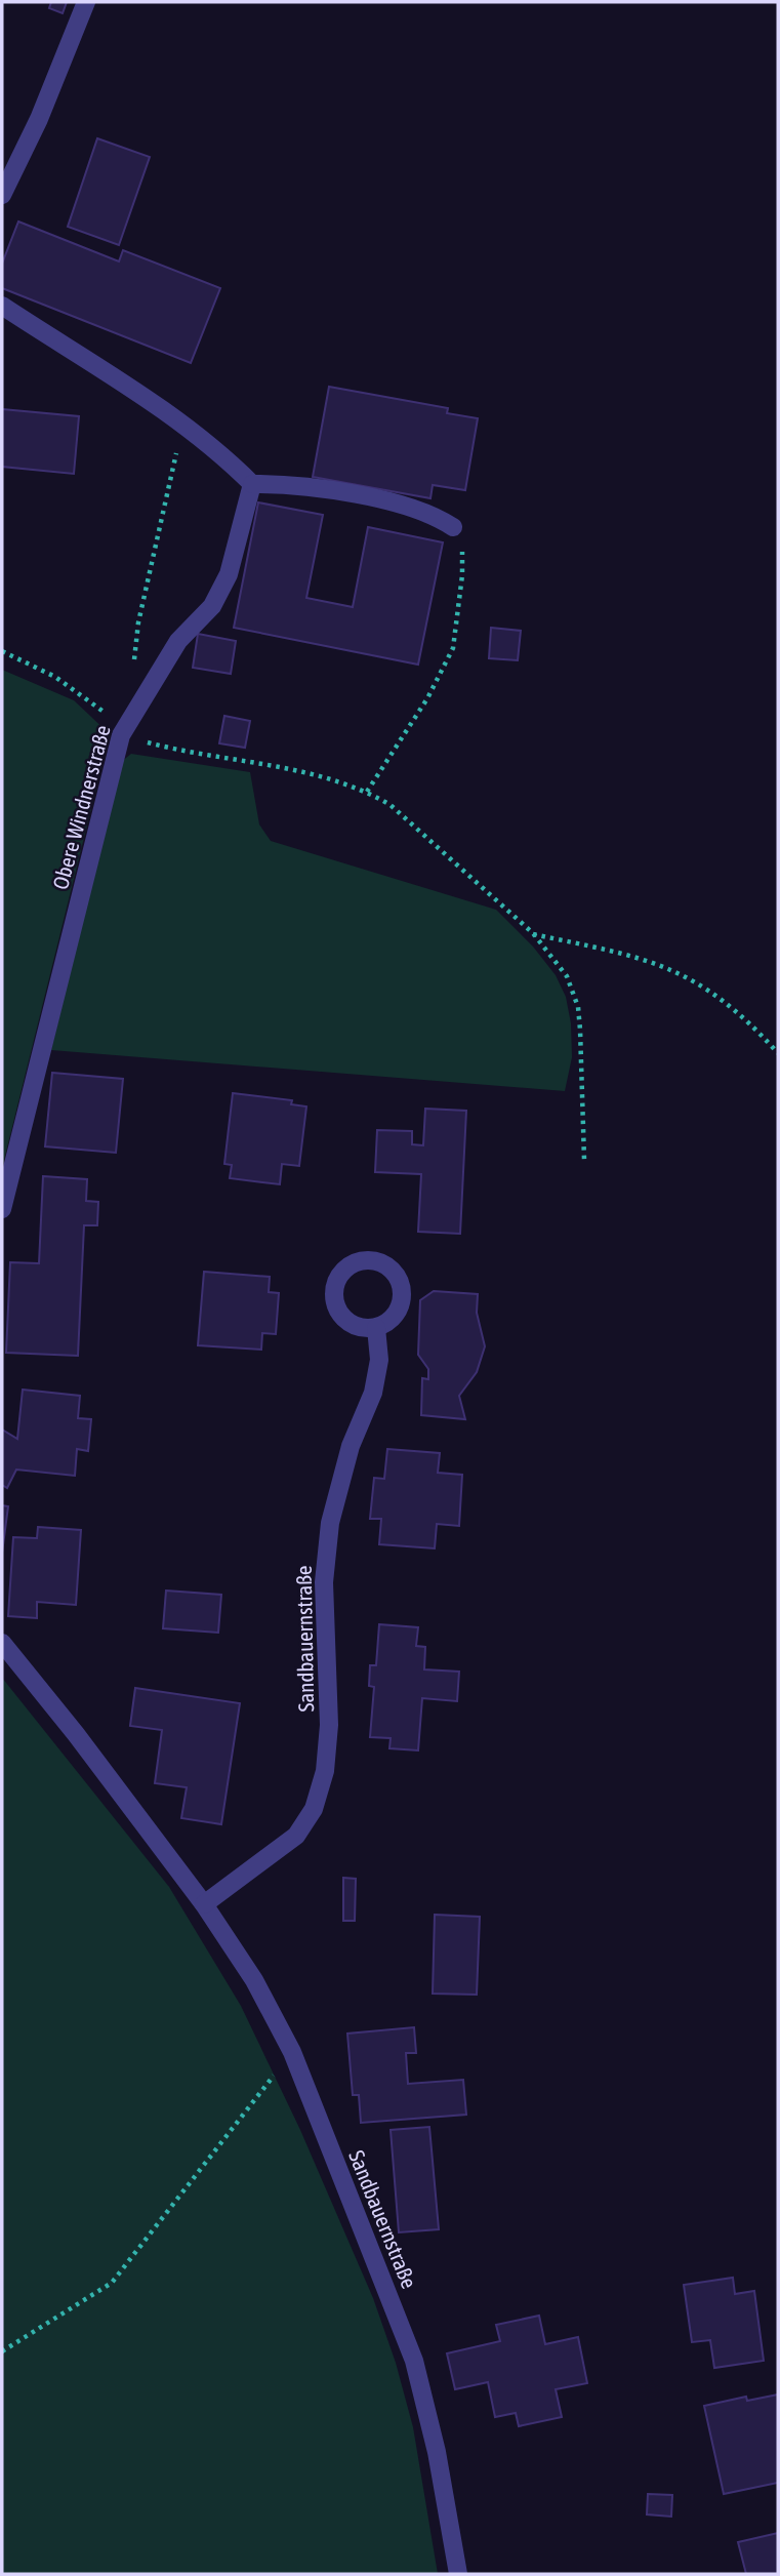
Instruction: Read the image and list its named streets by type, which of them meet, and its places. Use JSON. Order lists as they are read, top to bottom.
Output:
{
  "streets": {
    "street": ["Obere Windnerstraße", "Sandbauernstraße"]
  }
}
